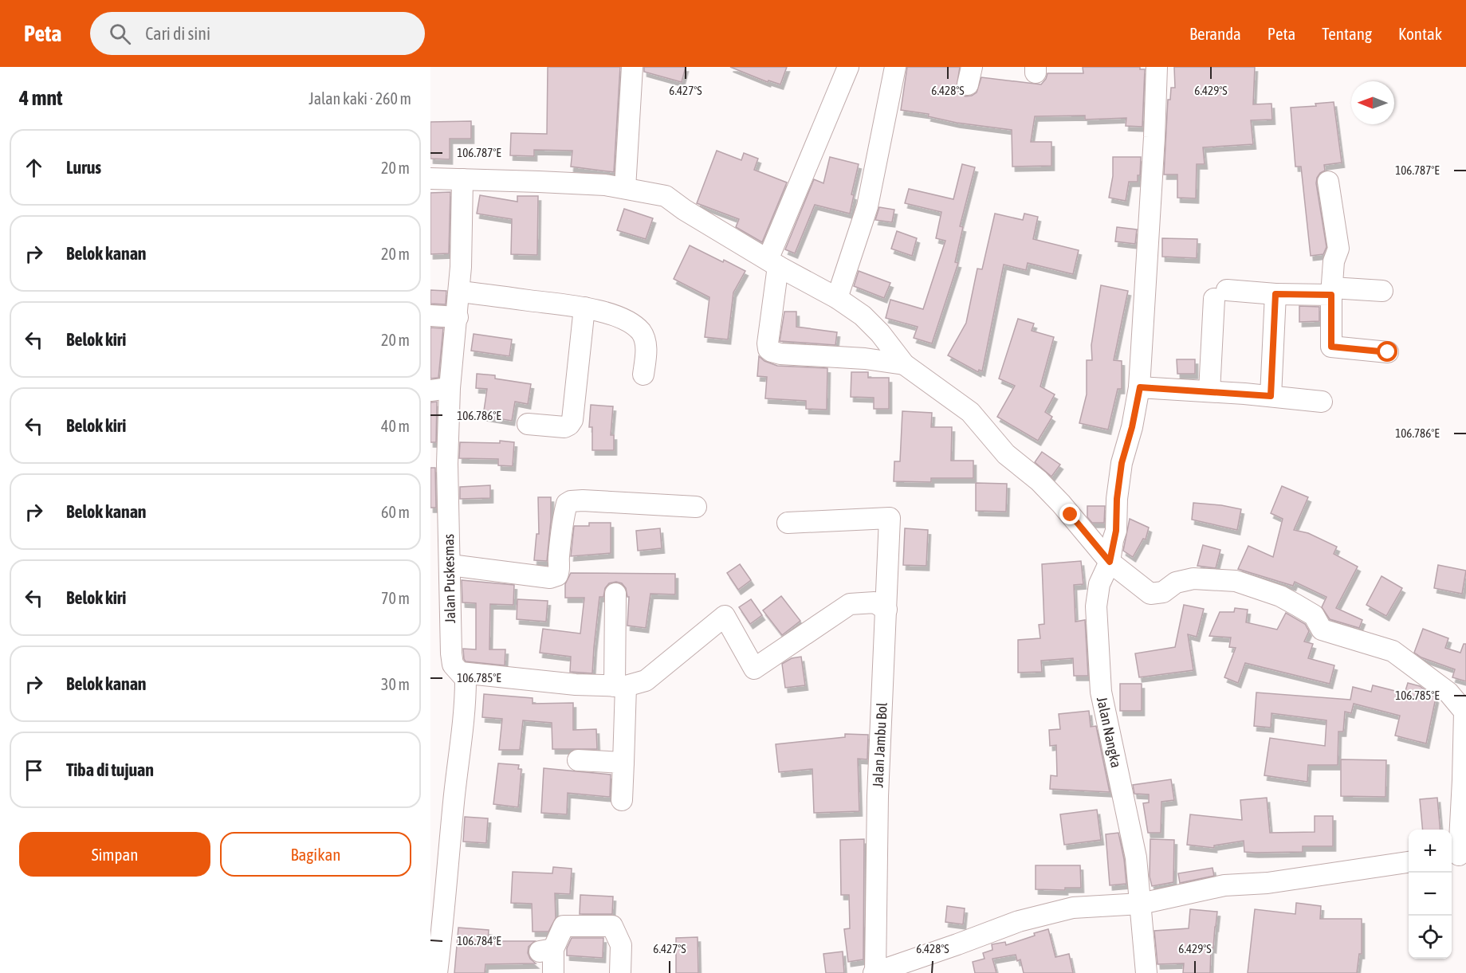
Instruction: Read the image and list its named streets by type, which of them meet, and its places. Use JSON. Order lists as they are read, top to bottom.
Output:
{
  "streets": {
    "street": ["Jalan Puskesmas", "Jalan Nangka", "Jalan Jambu Bol"]
  },
  "north": "left",
  "page": {
    "header": "Peta",
    "search": "Cari di sini",
    "nav": [
      "Beranda",
      "Peta",
      "Tentang",
      "Kontak"
    ],
    "heading": ["4 mnt", "Jalan kaki · 260 m"],
    "list": [
      ["Lurus", "20 m"],
      ["Belok kanan", "20 m"],
      ["Belok kiri", "20 m"],
      ["Belok kiri", "40 m"],
      ["Belok kanan", "60 m"],
      ["Belok kiri", "70 m"],
      ["Belok kanan", "30 m"],
      "Tiba di tujuan"
    ],
    "buttons": ["Simpan", "Bagikan"],
    "map_buttons": ["+", "−"]
  },
  "coordinates": [
    "6.427°S",
    "6.428°S",
    "6.429°S",
    "106.787°E",
    "106.786°E",
    "106.785°E",
    "106.784°E"
  ]
}
